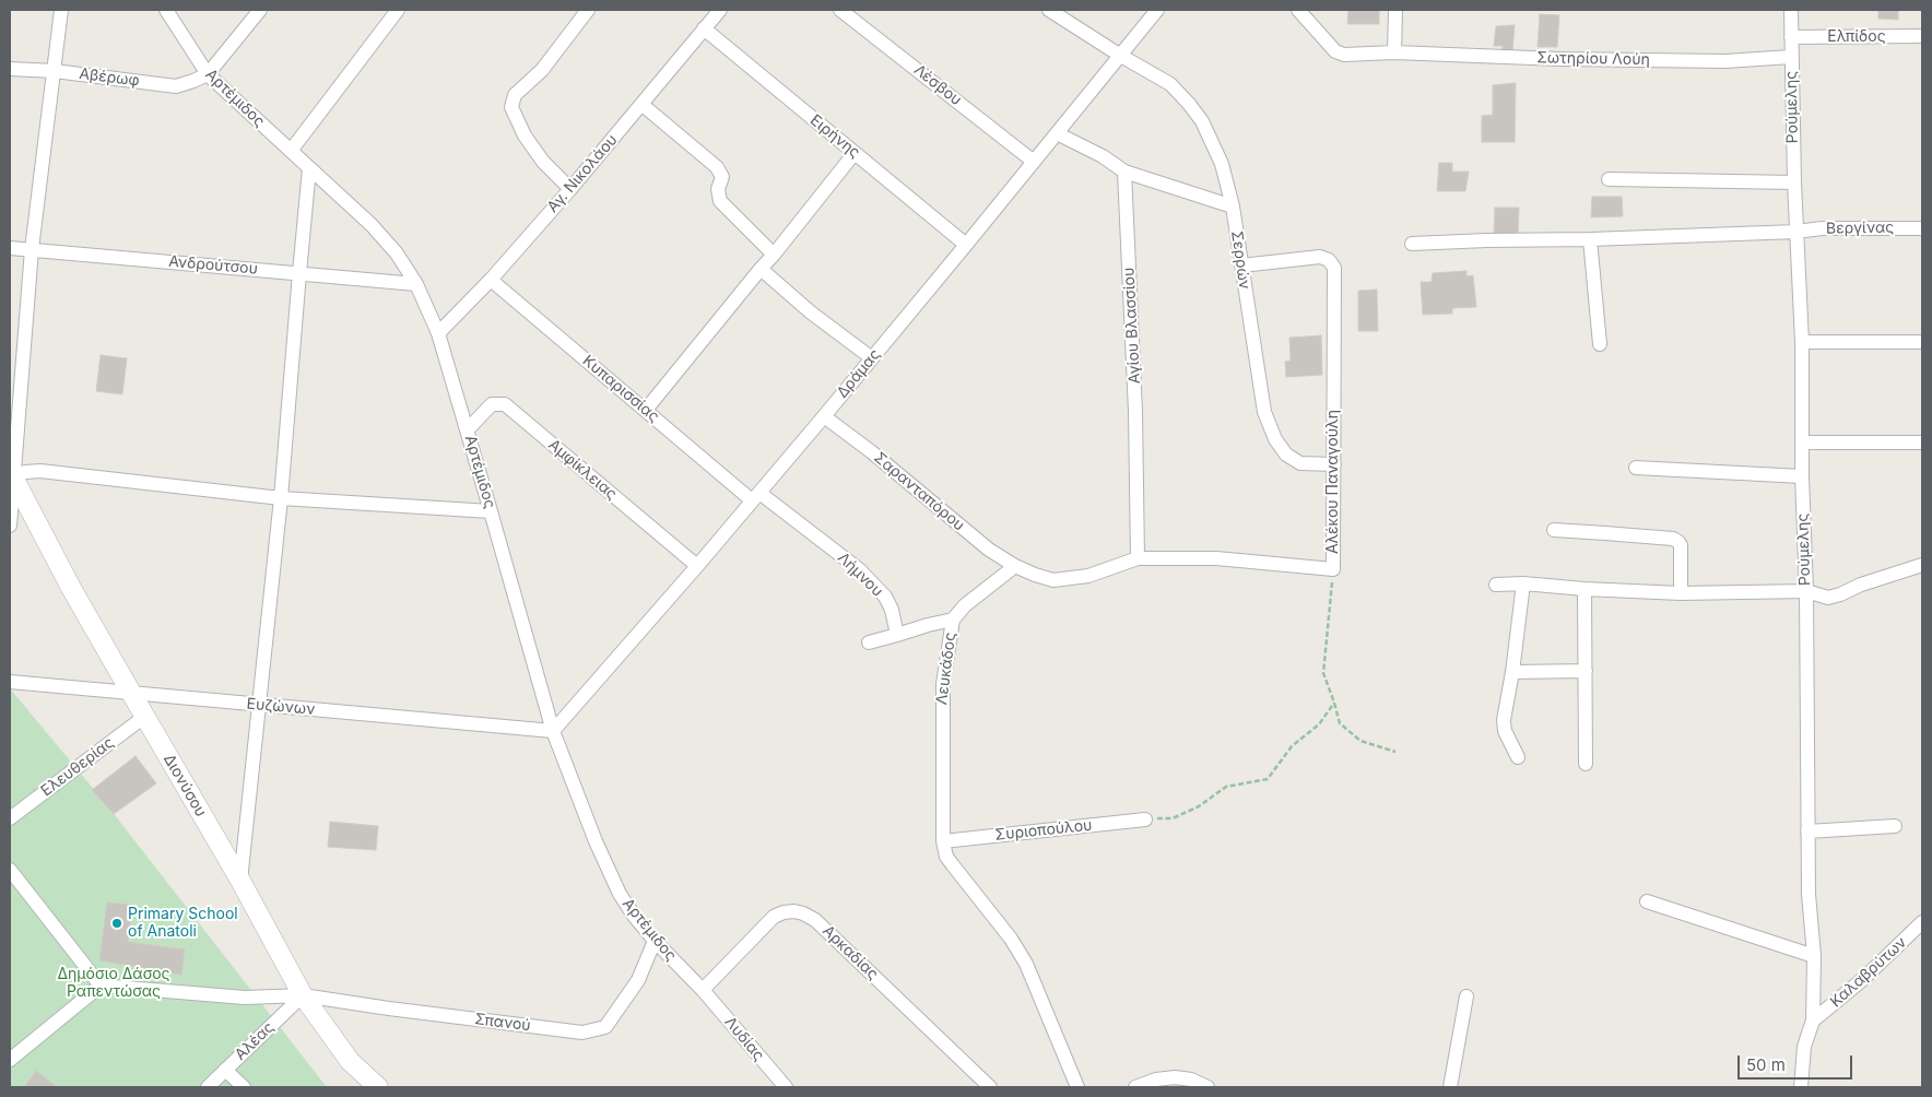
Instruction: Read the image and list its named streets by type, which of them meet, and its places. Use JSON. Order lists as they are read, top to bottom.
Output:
{
  "streets": {
    "main road": ["Διονύσου"],
    "street": [
      "Ελπίδος",
      "Σωτηρίου Λούη",
      "Αβέρωφ",
      "Λέσβου",
      "Αρτέμιδος",
      "Ρούμελης",
      "Ειρήνης",
      "Αγ. Νικολάου",
      "Βεργίνας",
      "Σερρών",
      "Ανδρούτσου",
      "Αγίου Βλασσίου",
      "Δράμας",
      "Κυπαρισσίας",
      "Αμφίκλειας",
      "Αλέκου Παναγούλη",
      "Σαρανταπόρου",
      "Λήμνου",
      "Λευκάδος",
      "Ευζώνων",
      "Ελευθερίας",
      "Συριοπούλου",
      "Αρκαδίας",
      "Καλαβρύτων",
      "Σπανού",
      "Λυδίας",
      "Αλέας"
    ]
  },
  "crossings": [
    ["Ελπίδος", "Ρούμελης"],
    ["Σωτηρίου Λούη", "Ρούμελης"],
    ["Αβέρωφ", "Αρτέμιδος"],
    ["Λέσβου", "Δράμας"],
    ["Αρτέμιδος", "Αγ. Νικολάου"],
    ["Αρτέμιδος", "Ανδρούτσου"],
    ["Αρτέμιδος", "Δράμας"],
    ["Αρτέμιδος", "Αμφίκλειας"],
    ["Αρτέμιδος", "Ευζώνων"],
    ["Αρτέμιδος", "Αρκαδίας"],
    ["Αρτέμιδος", "Σπανού"],
    ["Αρτέμιδος", "Λυδίας"],
    ["Ρούμελης", "Βεργίνας"],
    ["Ρούμελης", "Καλαβρύτων"],
    ["Ειρήνης", "Αγ. Νικολάου"],
    ["Ειρήνης", "Δράμας"],
    ["Αγ. Νικολάου", "Κυπαρισσίας"],
    ["Σερρών", "Δράμας"],
    ["Σερρών", "Αλέκου Παναγούλη"],
    ["Δράμας", "Κυπαρισσίας"],
    ["Δράμας", "Αμφίκλειας"],
    ["Δράμας", "Σαρανταπόρου"],
    ["Δράμας", "Λήμνου"],
    ["Δράμας", "Ευζώνων"],
    ["Κυπαρισσίας", "Λήμνου"],
    ["Σαρανταπόρου", "Λευκάδος"],
    ["Λευκάδος", "Συριοπούλου"],
    ["Ευζώνων", "Διονύσου"],
    ["Ελευθερίας", "Διονύσου"],
    ["Διονύσου", "Σπανού"],
    ["Διονύσου", "Αλέας"],
    ["Αρκαδίας", "Λυδίας"],
    ["Σπανού", "Αλέας"]
  ],
  "parks": ["Δημόσιο Δάσος Ραπεντώσας"],
  "places": ["Primary School of Anatoli"],
  "scale_bar": "50 m"
}
